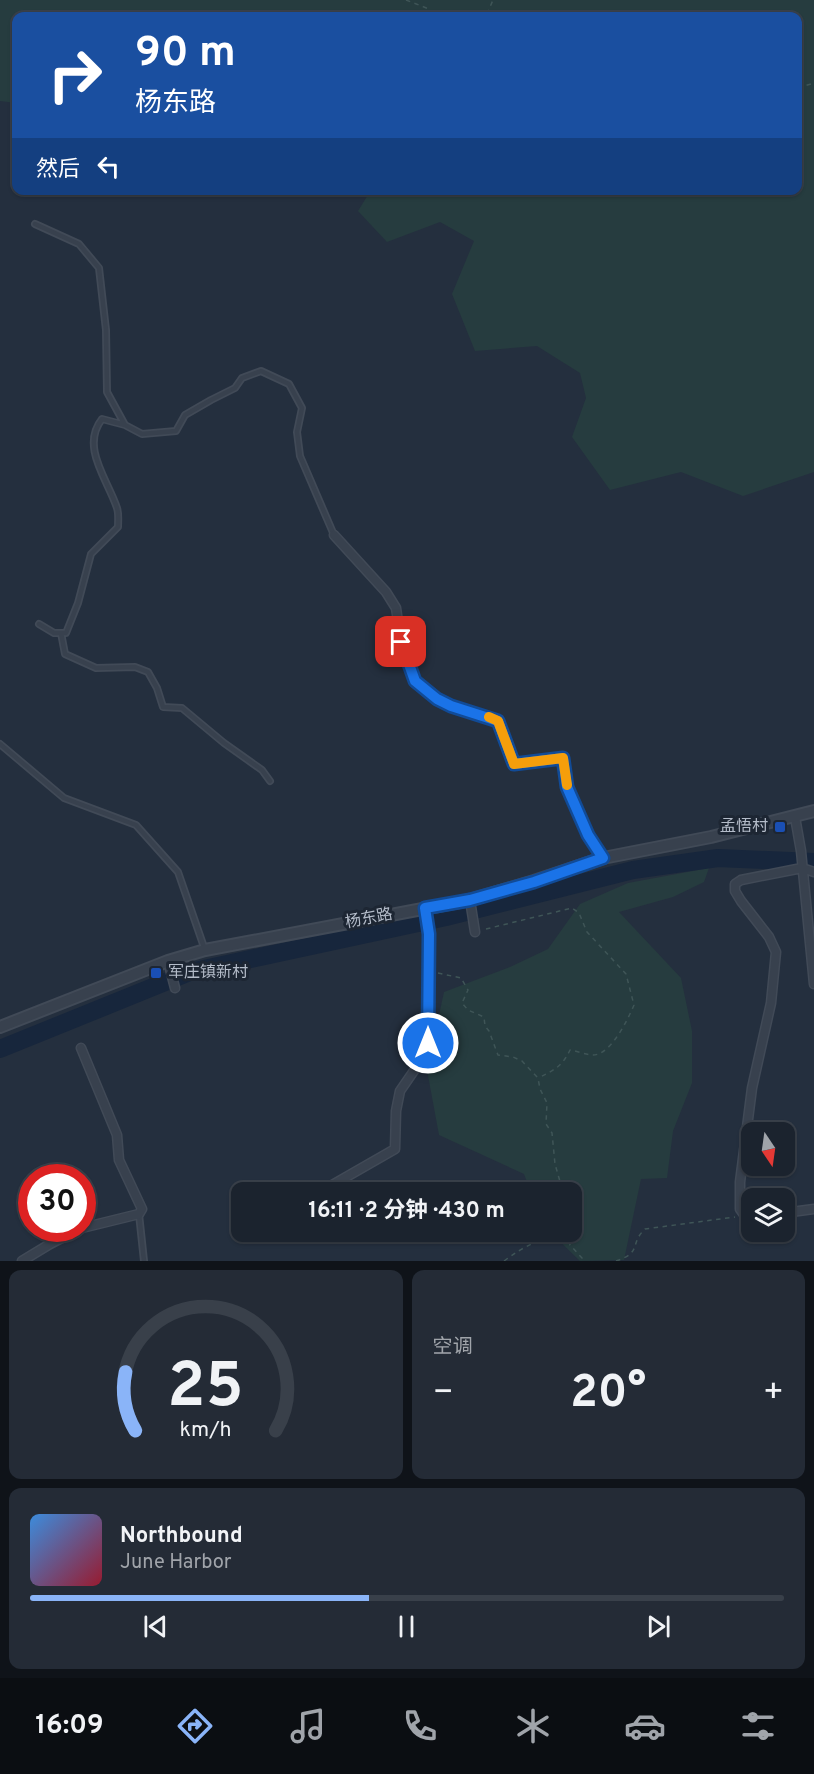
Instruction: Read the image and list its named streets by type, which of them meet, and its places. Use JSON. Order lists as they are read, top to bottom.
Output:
{
  "streets": {
    "street": ["杨东路"]
  },
  "places": {
    "transit": ["孟悟村", "军庄镇新村"]
  },
  "north": "bottom",
  "page": {
    "turn": ["90 m", "杨东路"],
    "then": "然后",
    "limit": "30",
    "trip": "16:11 · 2 分钟 · 430 m",
    "tile": "空调",
    "heat": ["−", "20°", "+"],
    "song": ["Northbound", "June Harbor"],
    "tabs": "16:09",
    "gauge": ["25", "km/h"]
  }
}
